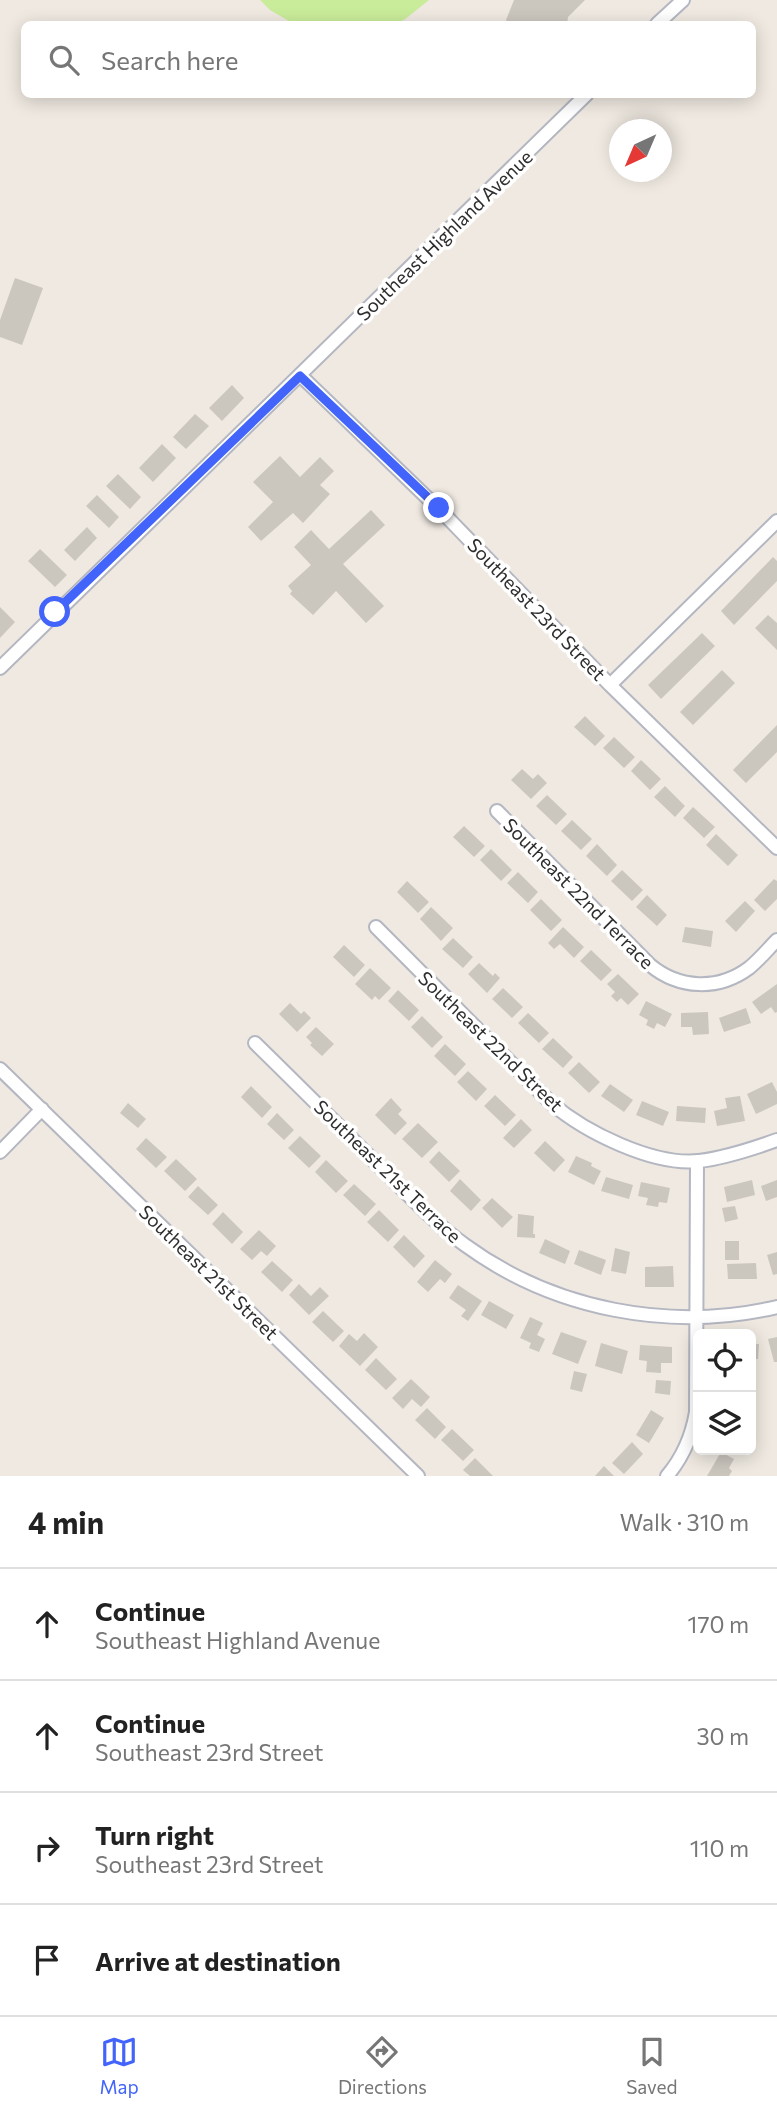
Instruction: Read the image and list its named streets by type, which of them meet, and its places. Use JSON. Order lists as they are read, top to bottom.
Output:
{
  "streets": {
    "street": [
      "Southeast Highland Avenue",
      "Southeast 23rd Street",
      "Southeast 22nd Terrace",
      "Southeast 22nd Street",
      "Southeast 21st Terrace",
      "Southeast 21st Street"
    ]
  },
  "crossings": [
    ["Southeast Highland Avenue", "Southeast 23rd Street"]
  ],
  "north": "bottom left",
  "page": {
    "search": "Search here",
    "heading": ["4 min", "Walk · 310 m"],
    "list": [
      ["Continue", "Southeast Highland Avenue", "170 m"],
      ["Continue", "Southeast 23rd Street", "30 m"],
      ["Turn right", "Southeast 23rd Street", "110 m"],
      "Arrive at destination"
    ],
    "nav": ["Map", "Directions", "Saved"]
  }
}
